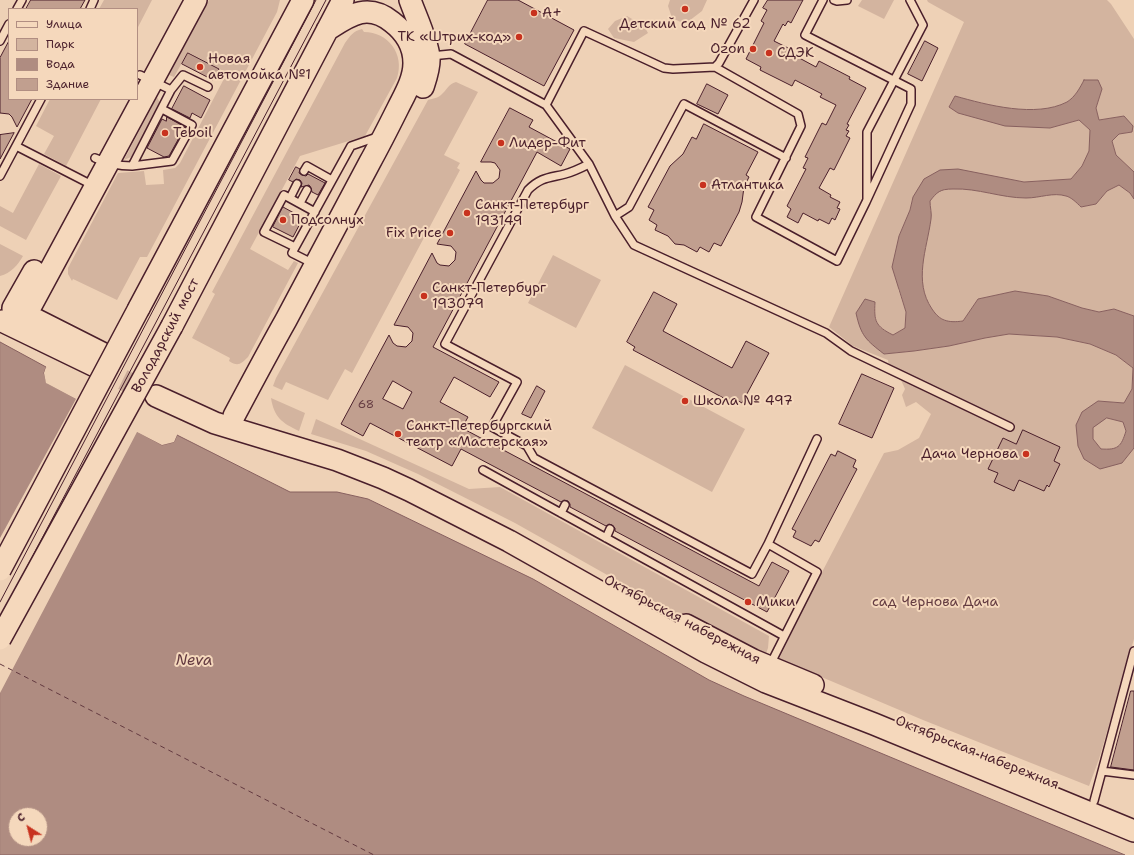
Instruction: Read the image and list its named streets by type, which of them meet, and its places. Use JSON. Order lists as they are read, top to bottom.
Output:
{
  "streets": {
    "main road": ["Володарский мост", "Октябрьская набережная"]
  },
  "water": ["Neva"],
  "parks": ["сад Чернова Дача"],
  "places": [
    "Детский сад № 62",
    "А+",
    "ТК «Штрих-код»",
    "Ozon",
    "СДЭК",
    "Новая автомойка №1",
    "Teboil",
    "Лидер-Фит",
    "Атлантика",
    "Санкт-Петербург 193149",
    "Подсолнух",
    "Fix Price",
    "Санкт-Петербург 193079",
    "Школа № 497",
    "Санкт-Петербургский театр «Мастерская»",
    "Дача Чернова",
    "Мики"
  ],
  "house_numbers": ["68"],
  "legend": [
    "Улица",
    "Парк",
    "Вода",
    "Здание"
  ],
  "north": "top left"
}
